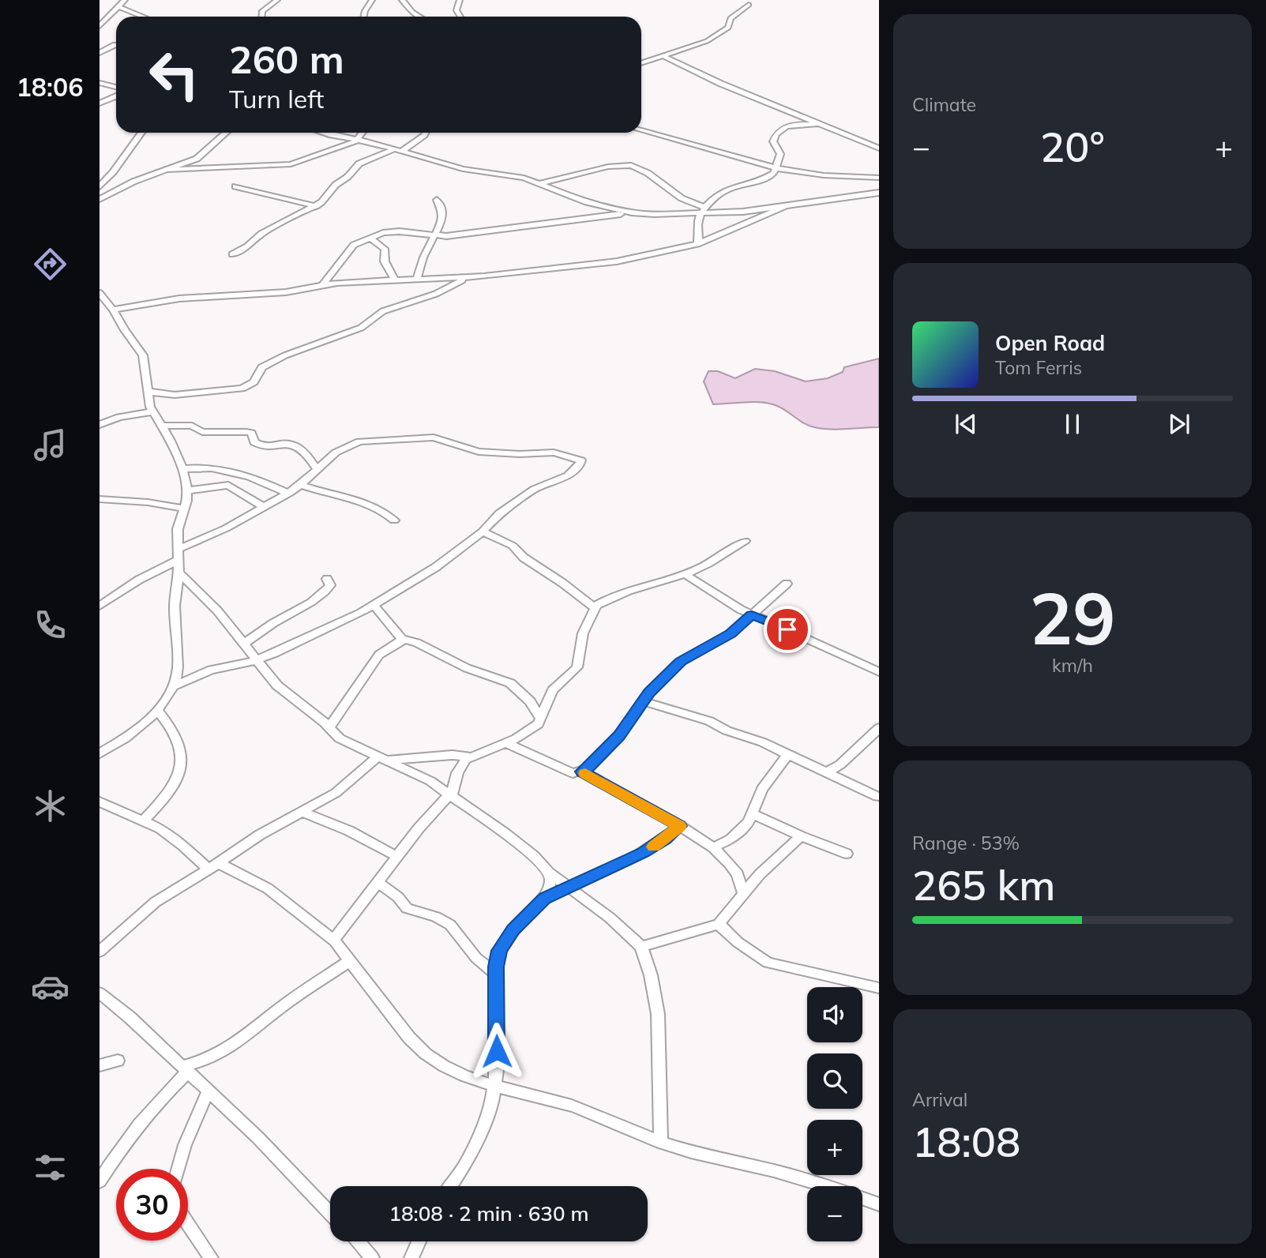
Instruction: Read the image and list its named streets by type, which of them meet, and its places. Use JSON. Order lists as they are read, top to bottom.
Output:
{
  "page": {
    "tabs": "18:06",
    "tile": [
      "Climate",
      ["29", "km/h"],
      ["Range · 53%", "265 km"],
      ["Arrival", "18:08"]
    ],
    "turn": ["260 m", "Turn left"],
    "heat": ["−", "20°", "+"],
    "song": ["Open Road", "Tom Ferris"],
    "map_buttons": ["+", "−"],
    "limit": "30",
    "trip": "18:08 · 2 min · 630 m"
  }
}
